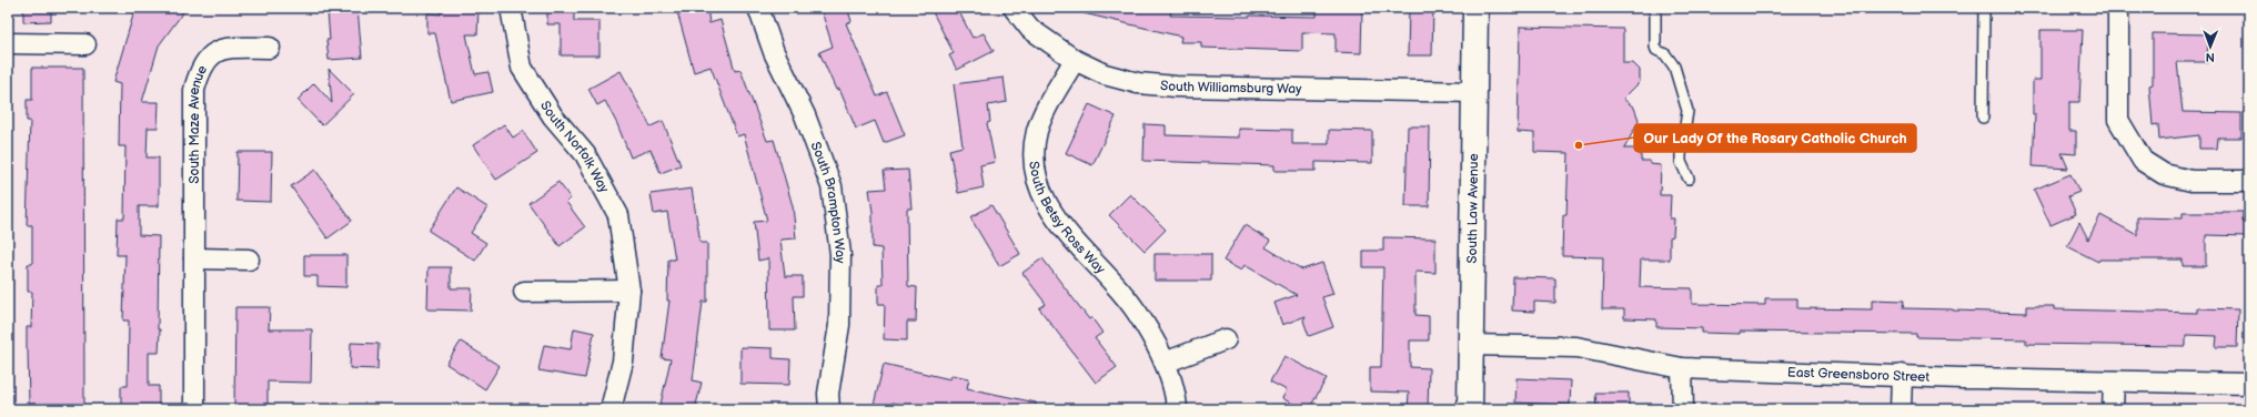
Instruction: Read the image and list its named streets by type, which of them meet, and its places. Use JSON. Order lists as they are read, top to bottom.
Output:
{
  "streets": {
    "street": [
      "South Williamsburg Way",
      "South Maze Avenue",
      "South Norfolk Way",
      "South Brampton Way",
      "South Law Avenue",
      "South Betsy Ross Way",
      "East Greensboro Street"
    ]
  },
  "crossings": [
    ["South Williamsburg Way", "South Law Avenue"],
    ["South Williamsburg Way", "South Betsy Ross Way"],
    ["South Law Avenue", "East Greensboro Street"]
  ],
  "places": ["Our Lady Of the Rosary Catholic Church"],
  "north": "bottom"
}
